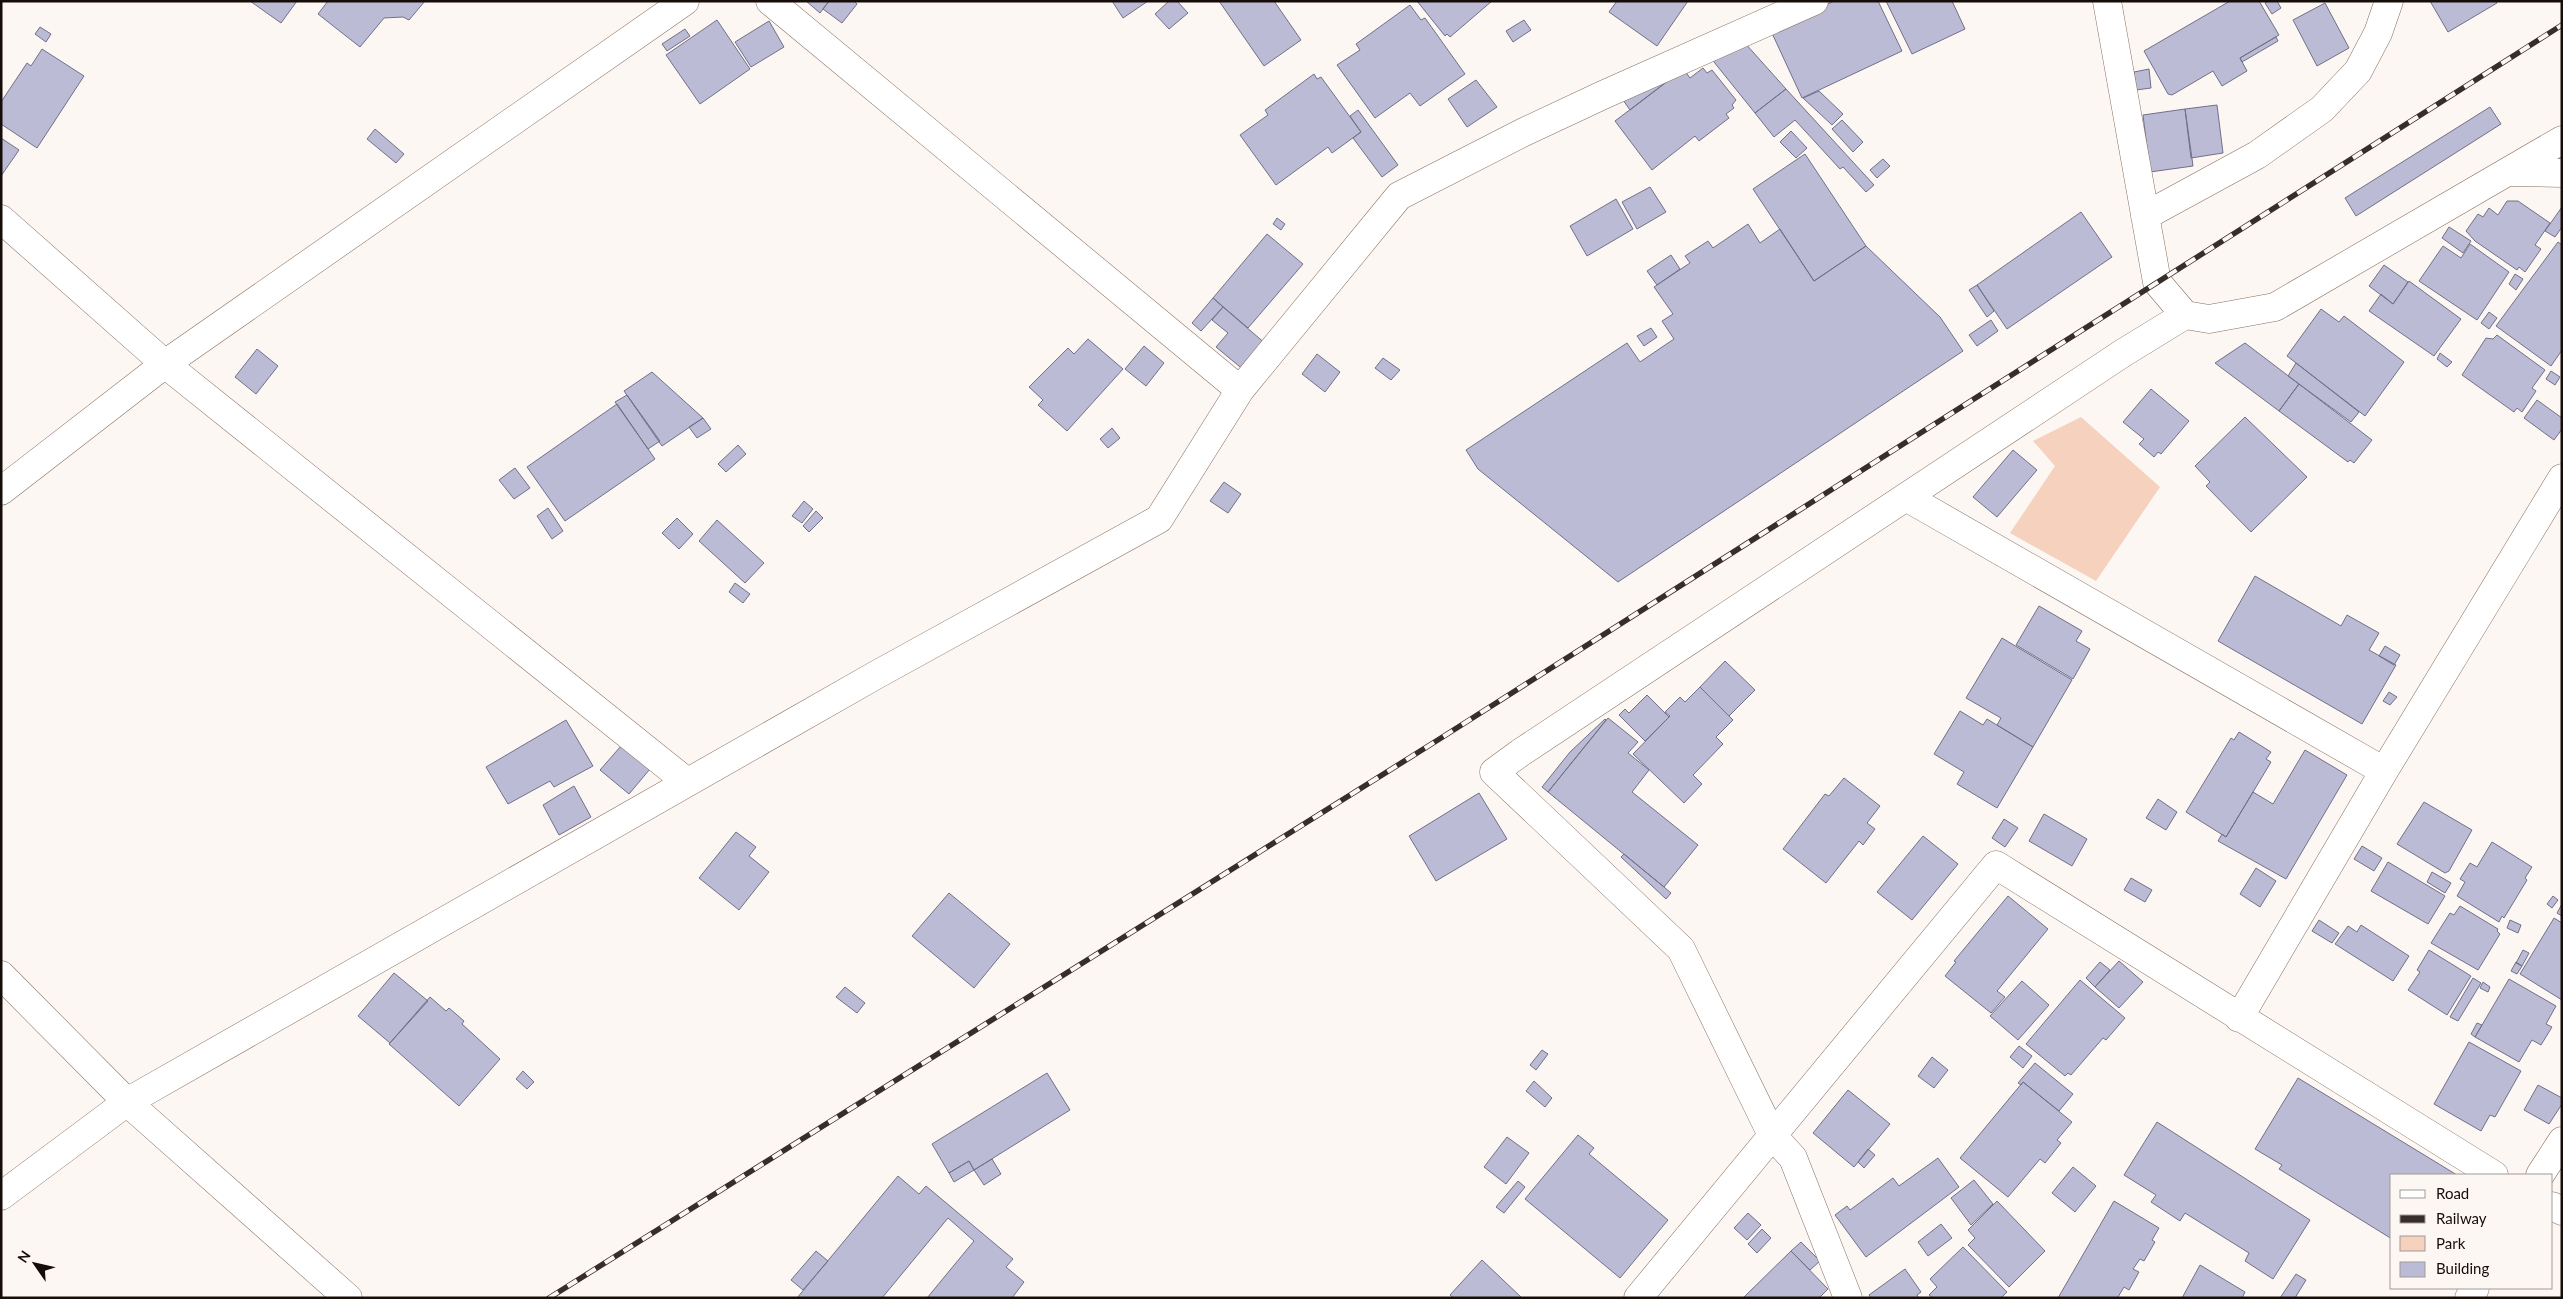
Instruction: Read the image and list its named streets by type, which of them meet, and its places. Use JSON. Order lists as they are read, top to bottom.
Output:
{
  "legend": [
    "Road",
    "Railway",
    "Park",
    "Building"
  ],
  "north": "top left"
}
